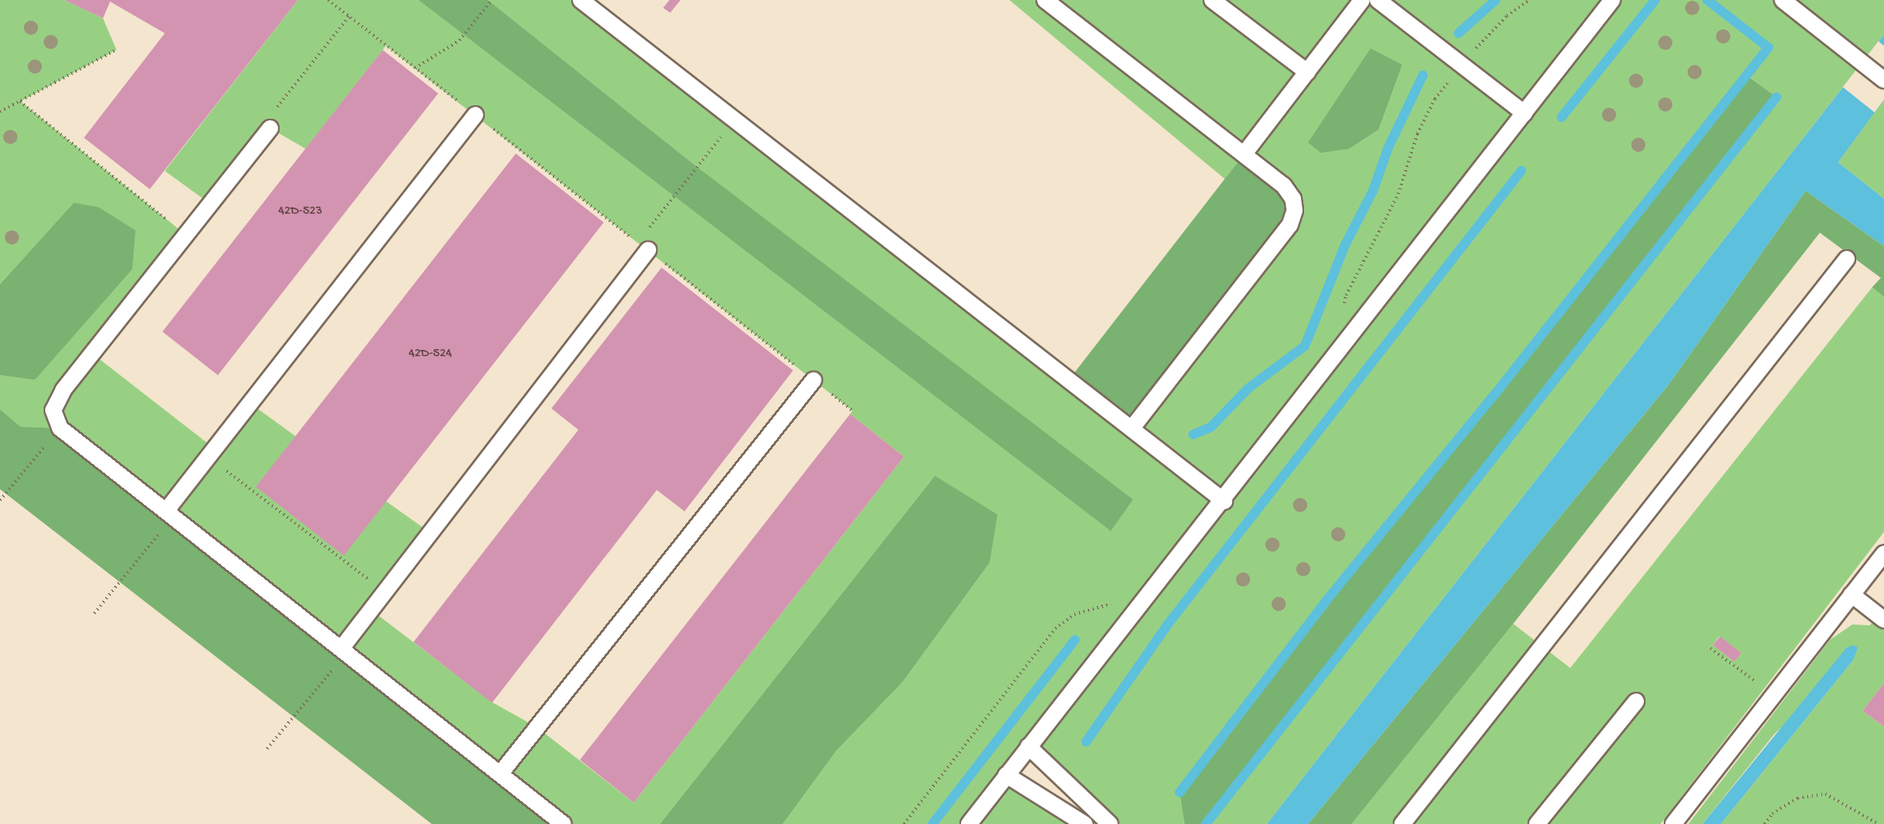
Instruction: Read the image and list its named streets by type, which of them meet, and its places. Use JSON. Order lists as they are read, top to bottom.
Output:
{
  "house_numbers": ["42D-523", "42D-524"]
}
